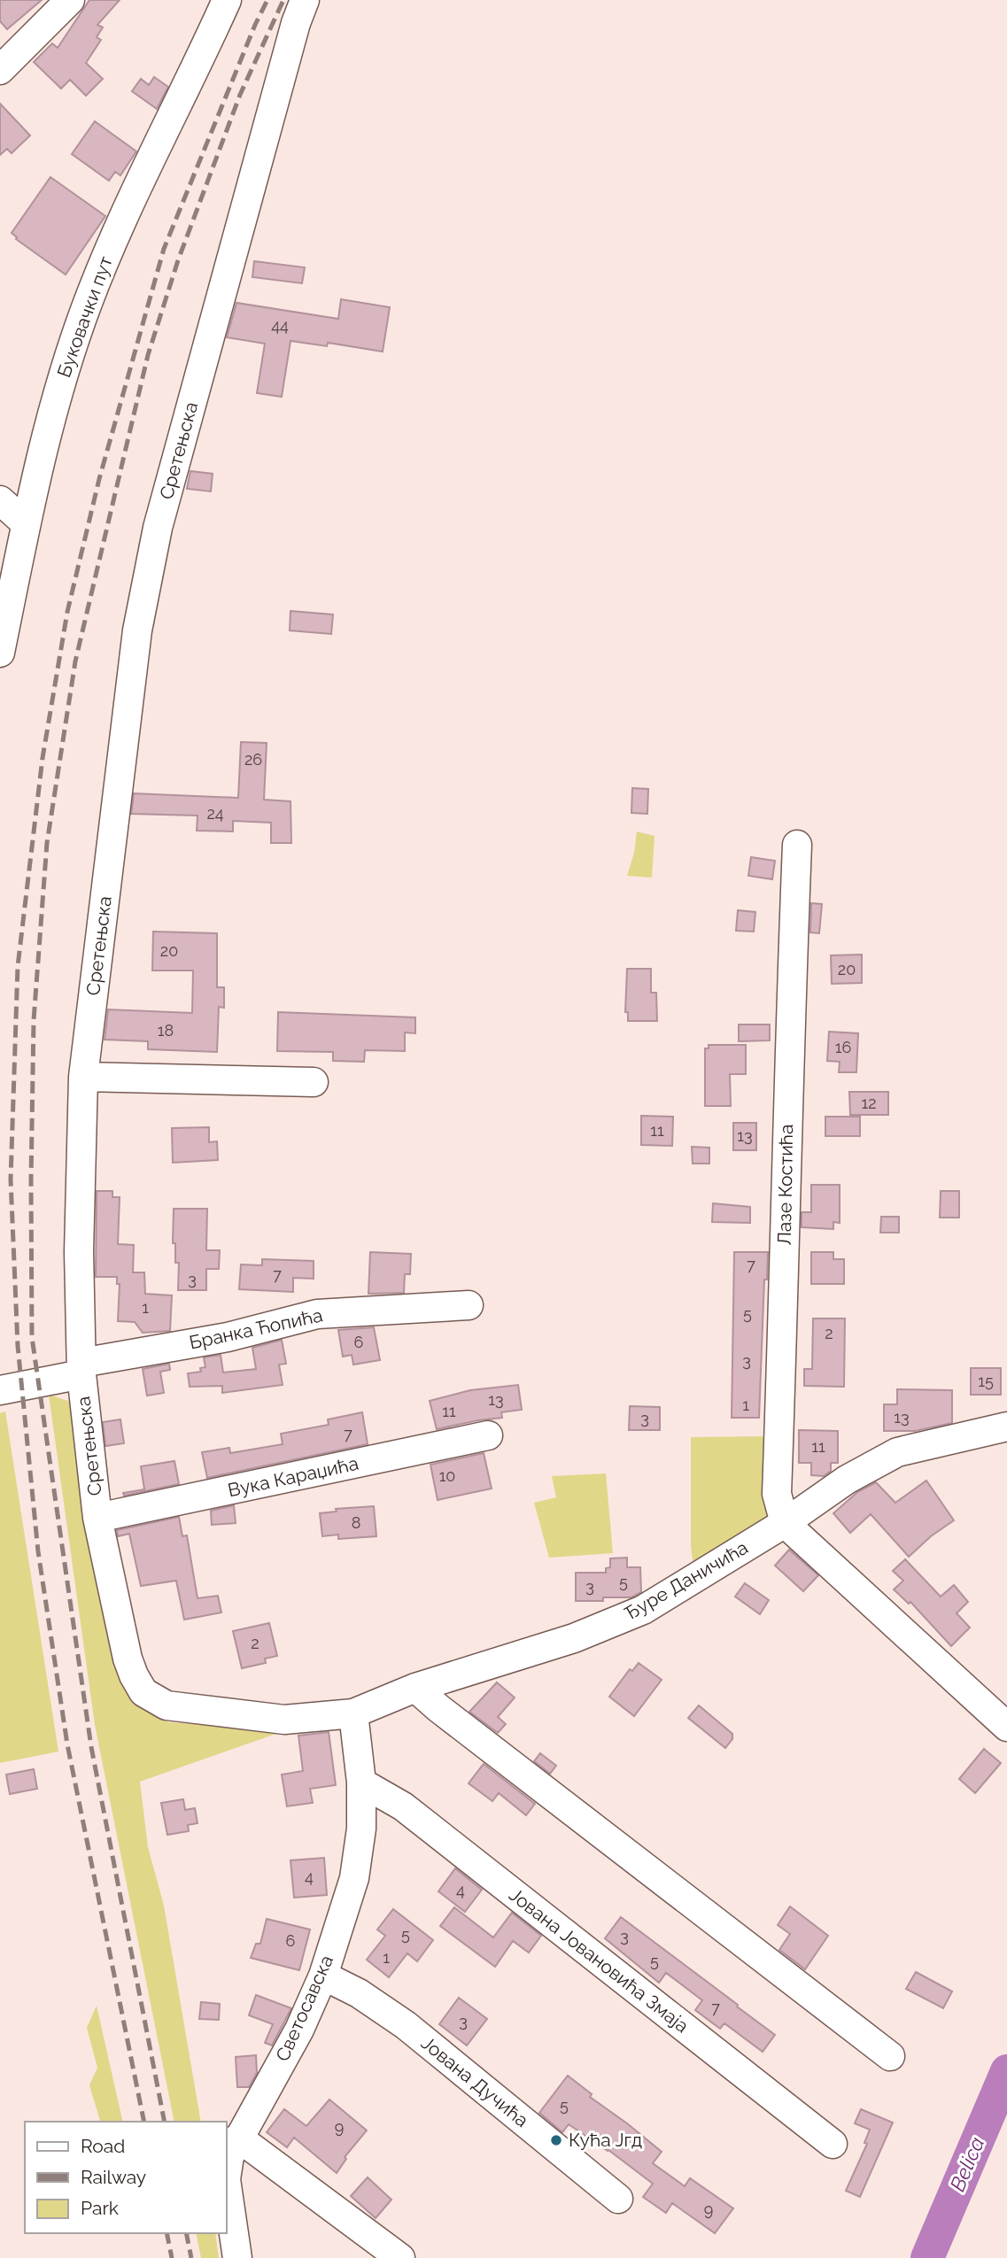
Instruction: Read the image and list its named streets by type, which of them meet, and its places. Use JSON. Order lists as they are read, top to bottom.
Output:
{
  "streets": {
    "street": [
      "Буковачки пут",
      "Сретењска",
      "Лазе Костића",
      "Бранка Ћопића",
      "Вука Караџића",
      "Ђуре Даничића",
      "Јована Јовановића Змаја",
      "Светосавска",
      "Јована Дучића"
    ]
  },
  "crossings": [
    ["Сретењска", "Бранка Ћопића"],
    ["Сретењска", "Вука Караџића"],
    ["Сретењска", "Ђуре Даничића"],
    ["Сретењска", "Светосавска"],
    ["Лазе Костића", "Ђуре Даничића"],
    ["Ђуре Даничића", "Светосавска"],
    ["Јована Јовановића Змаја", "Светосавска"],
    ["Светосавска", "Јована Дучића"]
  ],
  "water": ["Belica"],
  "places": ["Кућа Јгд"],
  "house_numbers": [
    "44",
    "26",
    "24",
    "20",
    "20",
    "18",
    "16",
    "12",
    "11",
    "13",
    "7",
    "7",
    "3",
    "1",
    "5",
    "2",
    "6",
    "3",
    "15",
    "13",
    "1",
    "11",
    "13",
    "3",
    "7",
    "11",
    "10",
    "8",
    "5",
    "3",
    "2",
    "4",
    "4",
    "5",
    "3",
    "6",
    "1",
    "5",
    "7",
    "3",
    "5",
    "9",
    "9"
  ],
  "legend": ["Road", "Railway", "Park"]
}
